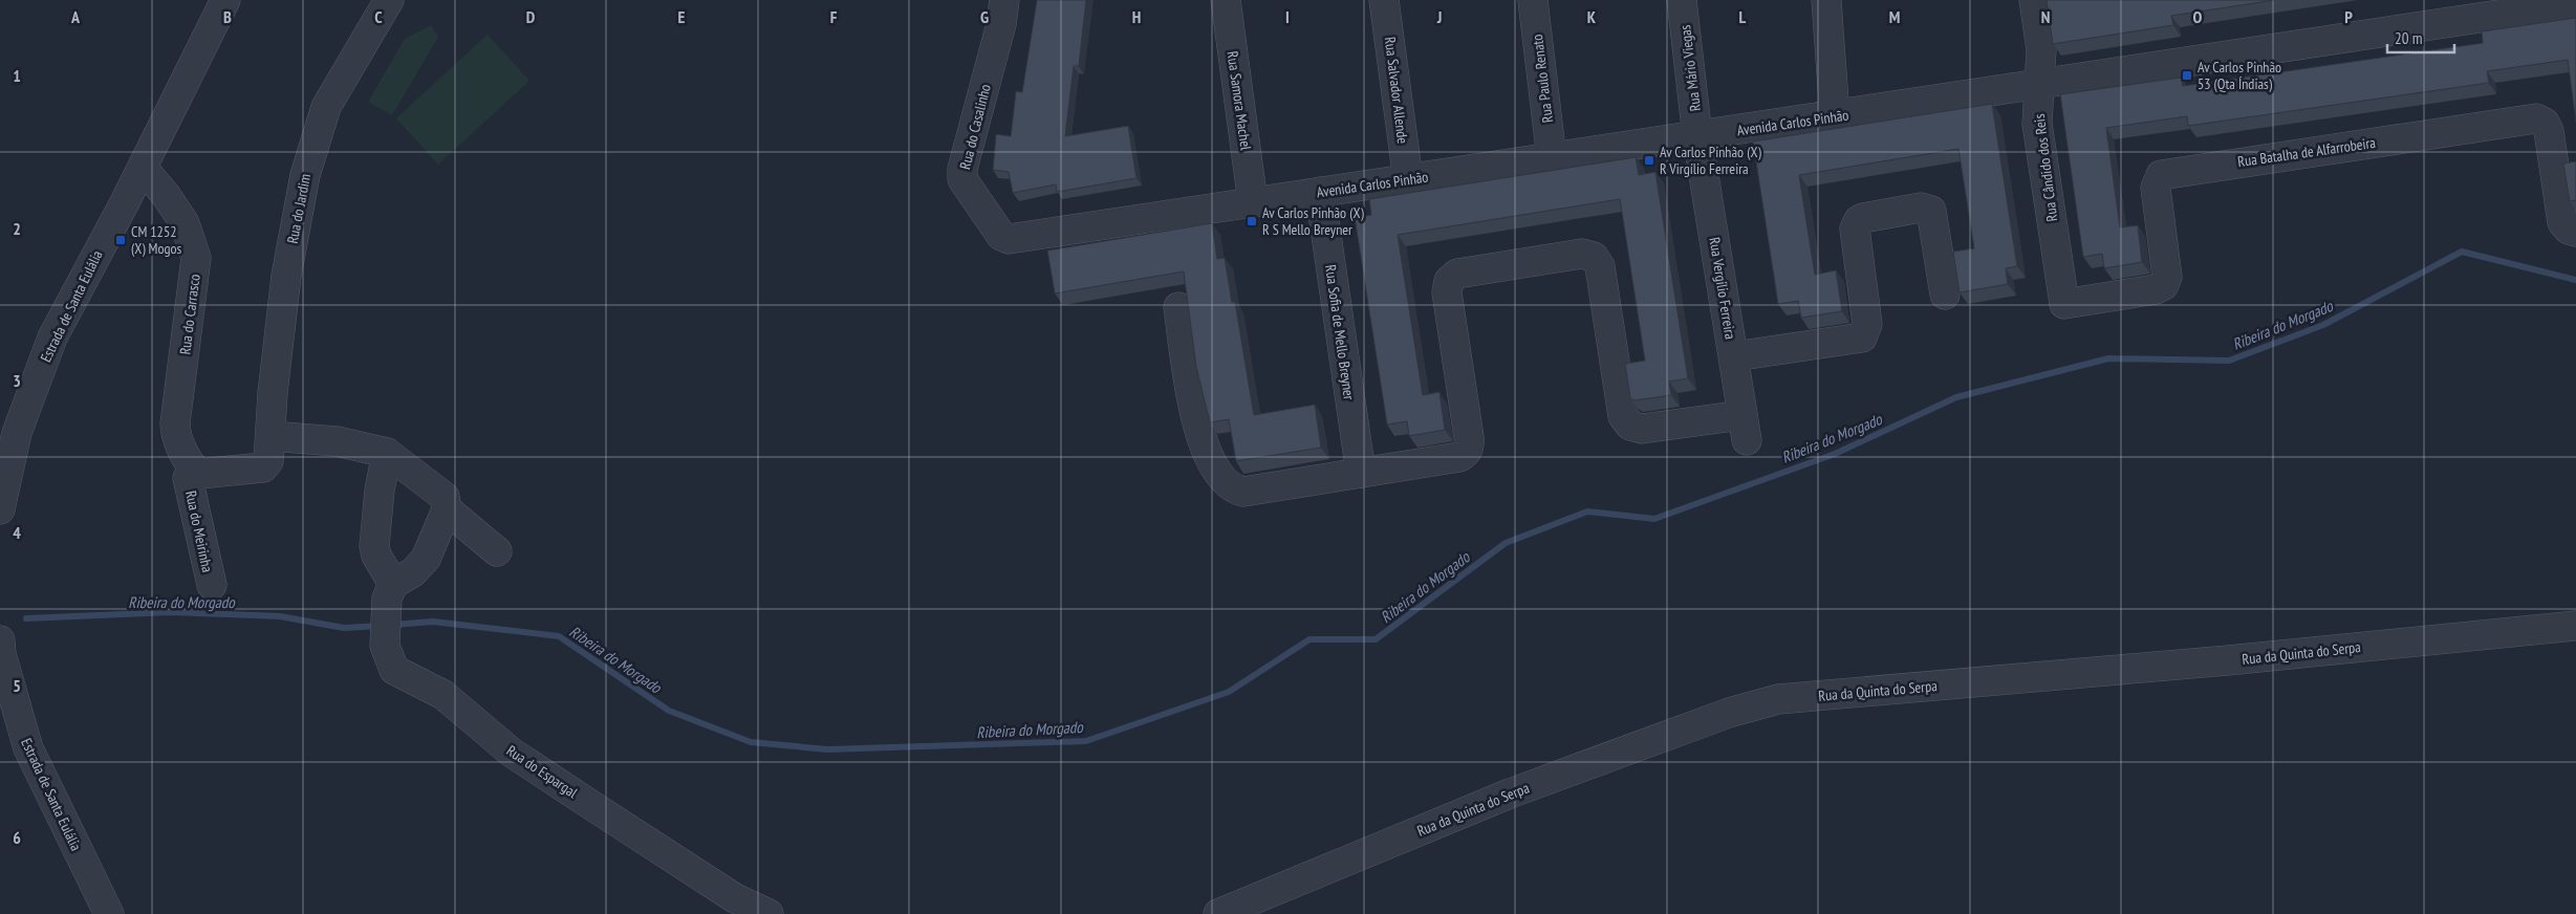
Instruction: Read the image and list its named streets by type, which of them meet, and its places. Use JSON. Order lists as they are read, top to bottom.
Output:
{
  "streets": {
    "street": [
      "Rua Mário Viegas",
      "Rua Paulo Renato",
      "Rua Salvador Allende",
      "Rua Samora Machel",
      "Avenida Carlos Pinhão",
      "Rua do Casalinho",
      "Rua Batalha de Alfarrobeira",
      "Rua Cândido dos Reis",
      "Rua do Jardim",
      "Rua Vergílio Ferreira",
      "Estrada de Santa Eulália",
      "Rua do Carrasco",
      "Rua Sofia de Mello Breyner",
      "Rua do Meirinha",
      "Rua da Quinta do Serpa",
      "Rua do Espargal"
    ]
  },
  "crossings": [
    ["Rua Mário Viegas", "Avenida Carlos Pinhão"],
    ["Rua Mário Viegas", "Rua Vergílio Ferreira"],
    ["Rua Paulo Renato", "Avenida Carlos Pinhão"],
    ["Rua Salvador Allende", "Avenida Carlos Pinhão"],
    ["Rua Samora Machel", "Avenida Carlos Pinhão"],
    ["Avenida Carlos Pinhão", "Rua do Casalinho"],
    ["Avenida Carlos Pinhão", "Rua Cândido dos Reis"],
    ["Avenida Carlos Pinhão", "Rua Vergílio Ferreira"],
    ["Avenida Carlos Pinhão", "Rua Sofia de Mello Breyner"],
    ["Rua Batalha de Alfarrobeira", "Rua Cândido dos Reis"],
    ["Rua do Jardim", "Rua do Carrasco"],
    ["Rua do Jardim", "Rua do Meirinha"],
    ["Rua Vergílio Ferreira", "Rua Sofia de Mello Breyner"],
    ["Estrada de Santa Eulália", "Rua do Carrasco"],
    ["Rua do Carrasco", "Rua do Meirinha"]
  ],
  "water": ["Ribeira do Morgado"],
  "places": {
    "transit": [
      "Av Carlos Pinhão 53 (Qta Índias)",
      "Av Carlos Pinhão (X) R Virgílio Ferreira",
      "Av Carlos Pinhão (X) R S Mello Breyner",
      "CM 1252 (X) Mogos"
    ]
  },
  "scale_bar": "20 m",
  "grid": {
    "columns": [
      "A",
      "B",
      "C",
      "D",
      "E",
      "F",
      "G",
      "H",
      "I",
      "J",
      "K",
      "L",
      "M",
      "N",
      "O",
      "P"
    ],
    "rows": [
      "1",
      "2",
      "3",
      "4",
      "5",
      "6"
    ]
  }
}
